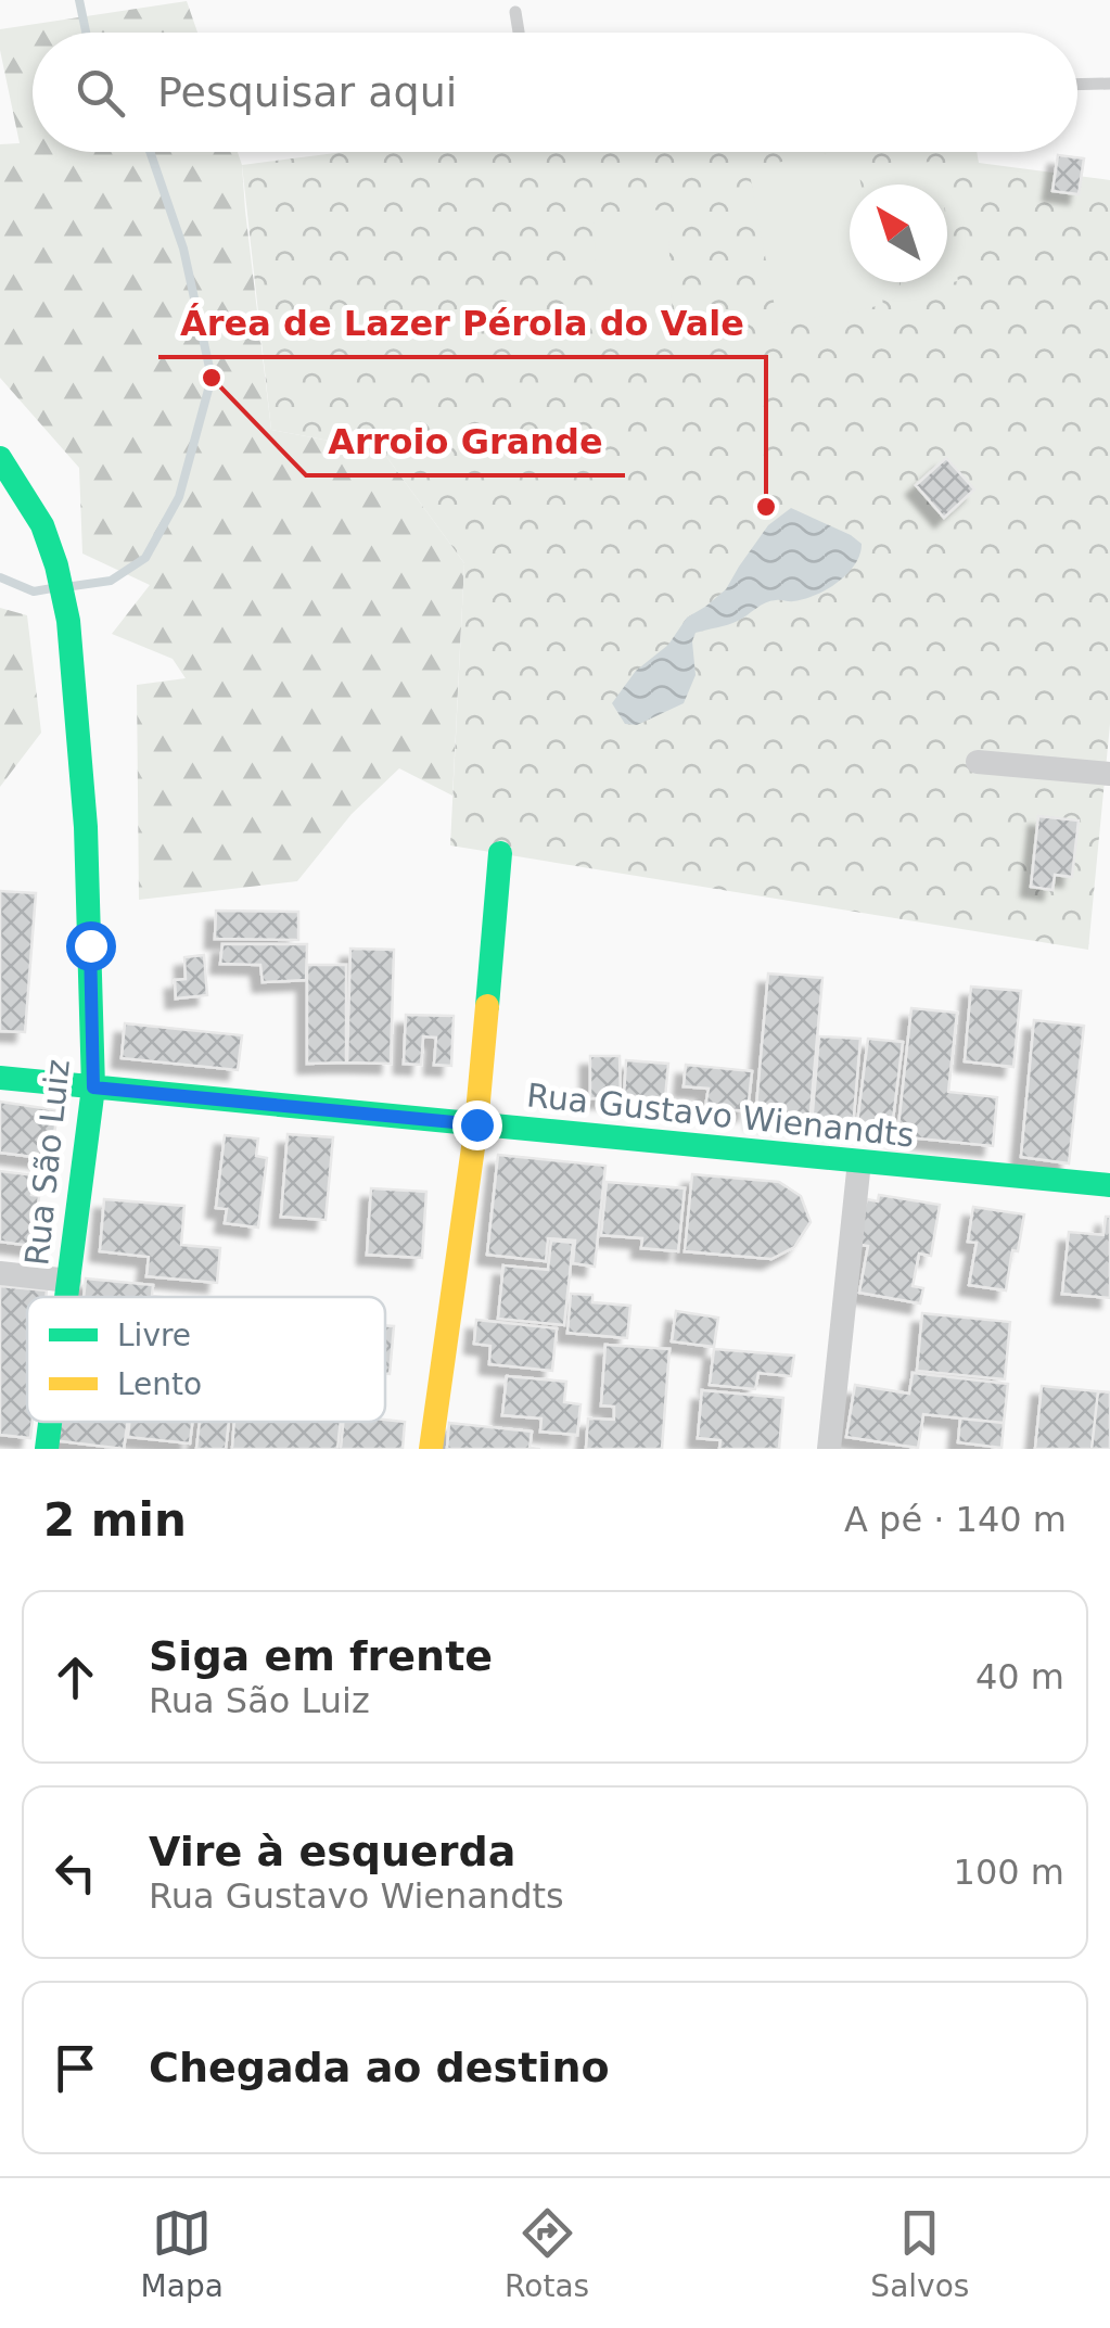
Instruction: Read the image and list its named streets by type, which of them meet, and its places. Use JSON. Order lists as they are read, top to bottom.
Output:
{
  "streets": {
    "street": ["Rua Gustavo Wienandts", "Rua São Luiz"]
  },
  "crossings": [
    ["Rua Gustavo Wienandts", "Rua São Luiz"]
  ],
  "places": ["Arroio Grande", "Área de Lazer Pérola do Vale"],
  "legend": ["Livre", "Lento"],
  "north": "top left",
  "page": {
    "search": "Pesquisar aqui",
    "heading": ["2 min", "A pé · 140 m"],
    "list": [
      ["Siga em frente", "Rua São Luiz", "40 m"],
      ["Vire à esquerda", "Rua Gustavo Wienandts", "100 m"],
      "Chegada ao destino"
    ],
    "nav": ["Mapa", "Rotas", "Salvos"]
  }
}
